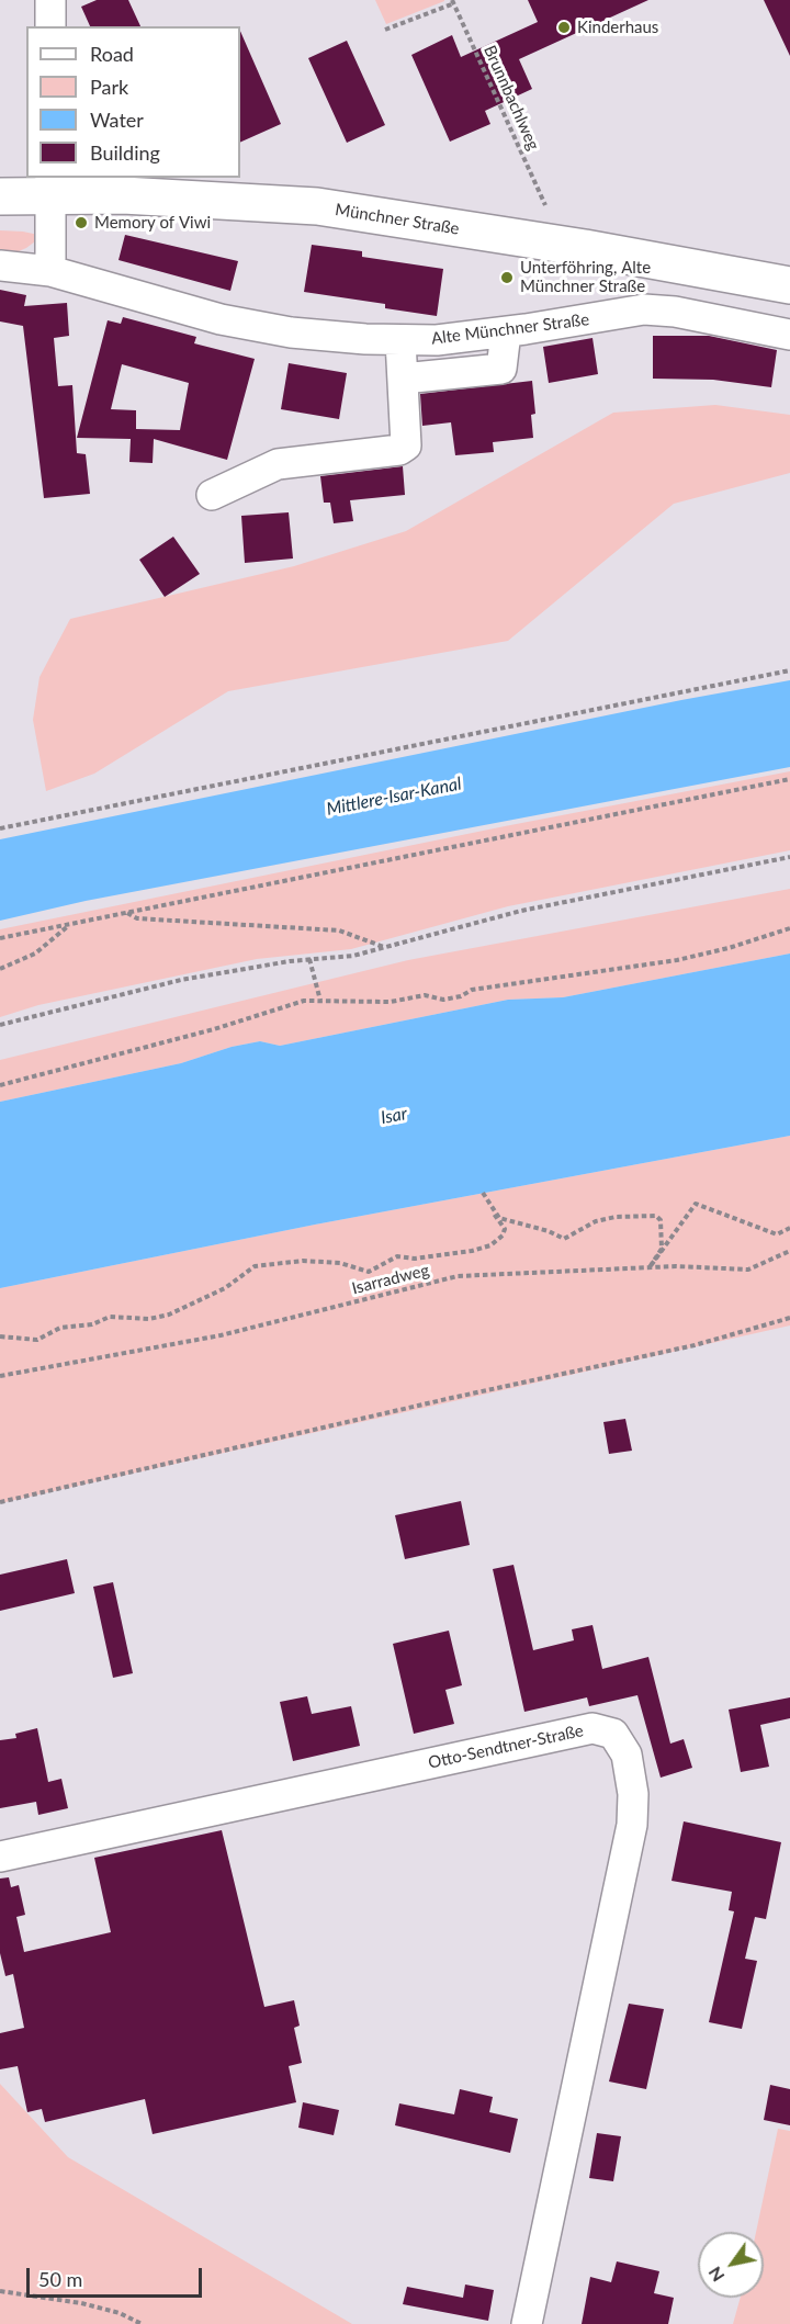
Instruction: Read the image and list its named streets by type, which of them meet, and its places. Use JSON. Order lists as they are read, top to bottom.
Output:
{
  "streets": {
    "main road": ["Münchner Straße"],
    "street": ["Alte Münchner Straße", "Otto-Sendtner-Straße"],
    "path": ["Brunnbachlweg", "Isarradweg"]
  },
  "water": ["Mittlere-Isar-Kanal", "Isar"],
  "places": ["Kinderhaus", "Memory of Viwi", "Unterföhring, Alte Münchner Straße"],
  "legend": [
    "Road",
    "Park",
    "Water",
    "Building"
  ],
  "scale_bar": "50 m",
  "north": "bottom left"
}
